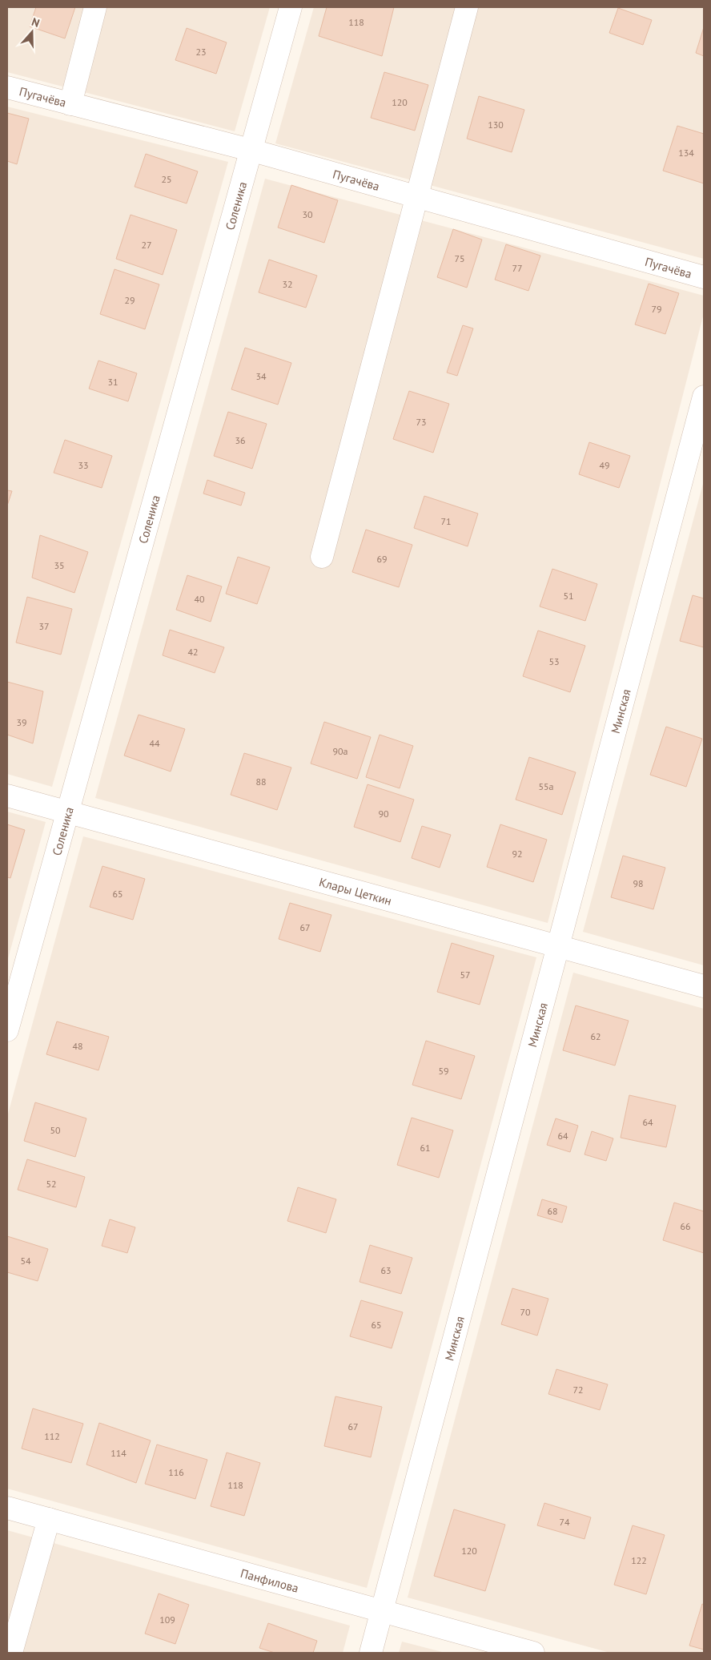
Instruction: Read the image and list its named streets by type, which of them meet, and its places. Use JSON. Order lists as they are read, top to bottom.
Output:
{
  "streets": {
    "street": [
      "Пугачёва",
      "Соленика",
      "Минская",
      "Клары Цеткин",
      "Панфилова"
    ]
  },
  "crossings": [
    ["Пугачёва", "Соленика"],
    ["Соленика", "Клары Цеткин"],
    ["Минская", "Клары Цеткин"],
    ["Минская", "Панфилова"]
  ],
  "house_numbers": [
    "118",
    "23",
    "120",
    "130",
    "134",
    "25",
    "30",
    "27",
    "75",
    "77",
    "32",
    "29",
    "79",
    "34",
    "31",
    "73",
    "36",
    "33",
    "49",
    "71",
    "69",
    "35",
    "51",
    "40",
    "37",
    "42",
    "53",
    "39",
    "44",
    "90а",
    "88",
    "55а",
    "90",
    "92",
    "98",
    "65",
    "67",
    "57",
    "62",
    "48",
    "59",
    "64",
    "50",
    "64",
    "61",
    "52",
    "68",
    "66",
    "54",
    "63",
    "70",
    "65",
    "72",
    "67",
    "112",
    "114",
    "116",
    "118",
    "74",
    "120",
    "122",
    "109"
  ],
  "north": "top"
}
